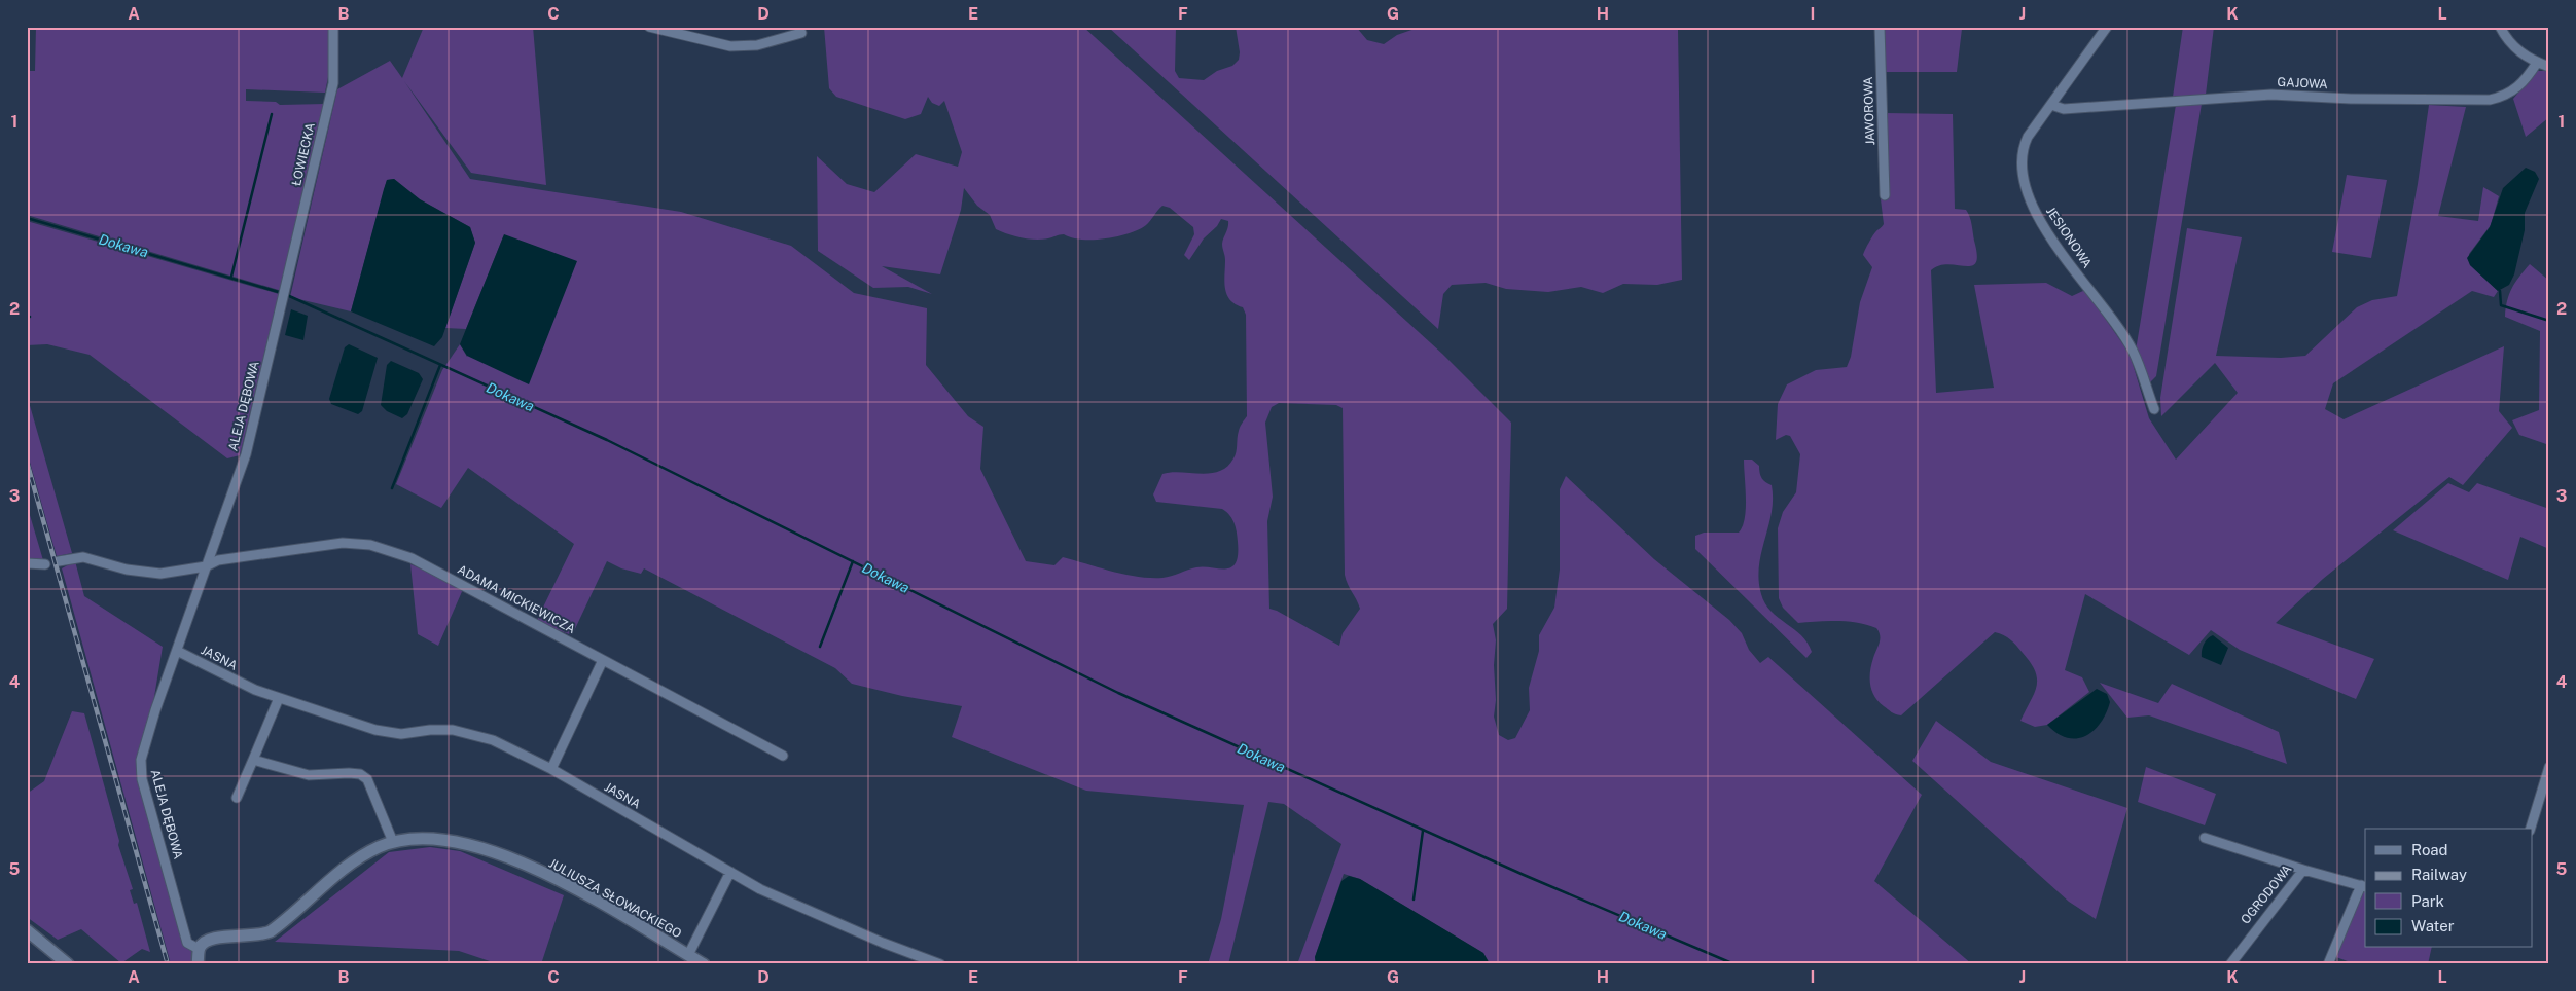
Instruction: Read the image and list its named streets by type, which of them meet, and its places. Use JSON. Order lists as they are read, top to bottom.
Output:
{
  "streets": {
    "street": [
      "GAJOWA",
      "JAWOROWA",
      "ŁOWIECKA",
      "JESIONOWA",
      "ALEJA DĘBOWA",
      "ADAMA MICKIEWICZA",
      "JASNA",
      "OGRODOWA",
      "JULIUSZA SŁOWACKIEGO"
    ]
  },
  "crossings": [
    ["GAJOWA", "JESIONOWA"],
    ["ŁOWIECKA", "ALEJA DĘBOWA"],
    ["ALEJA DĘBOWA", "ADAMA MICKIEWICZA"],
    ["ALEJA DĘBOWA", "JASNA"],
    ["ALEJA DĘBOWA", "JULIUSZA SŁOWACKIEGO"]
  ],
  "water": ["Dokawa"],
  "legend": [
    "Road",
    "Railway",
    "Park",
    "Water"
  ],
  "grid": {
    "columns": [
      "A",
      "B",
      "C",
      "D",
      "E",
      "F",
      "G",
      "H",
      "I",
      "J",
      "K",
      "L"
    ],
    "rows": [
      "1",
      "2",
      "3",
      "4",
      "5"
    ]
  }
}
